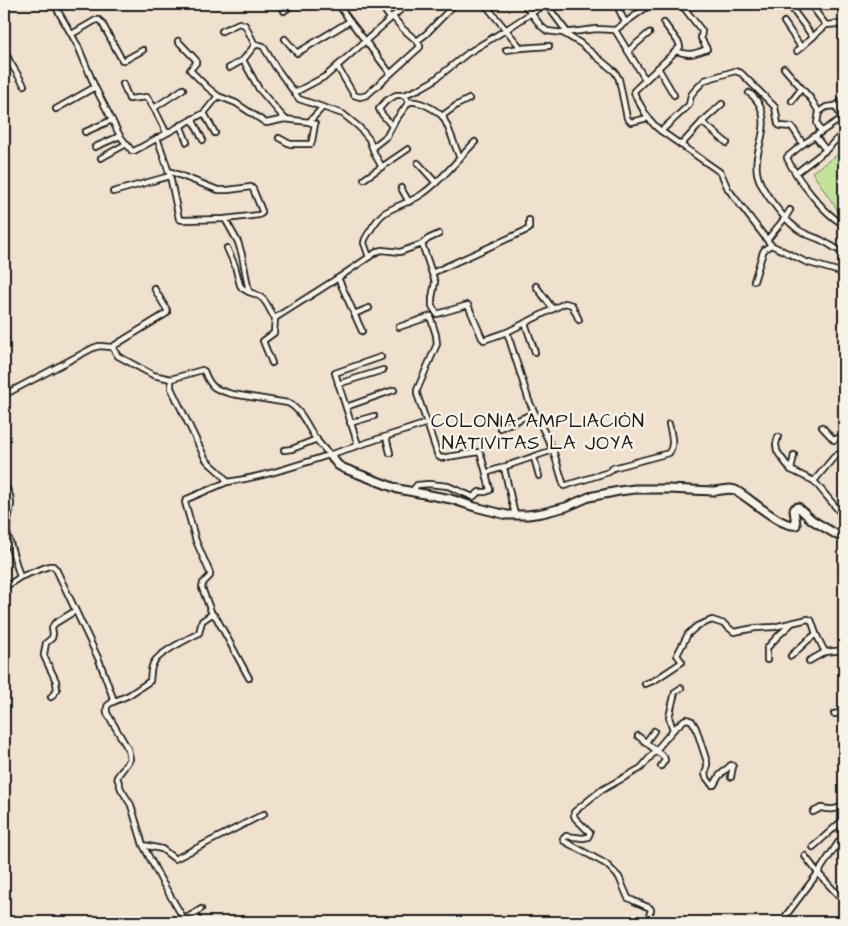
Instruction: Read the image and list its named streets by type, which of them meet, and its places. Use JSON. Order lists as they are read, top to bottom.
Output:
{
  "districts": ["COLONIA AMPLIACIÓN NATIVITAS LA JOYA"]
}
